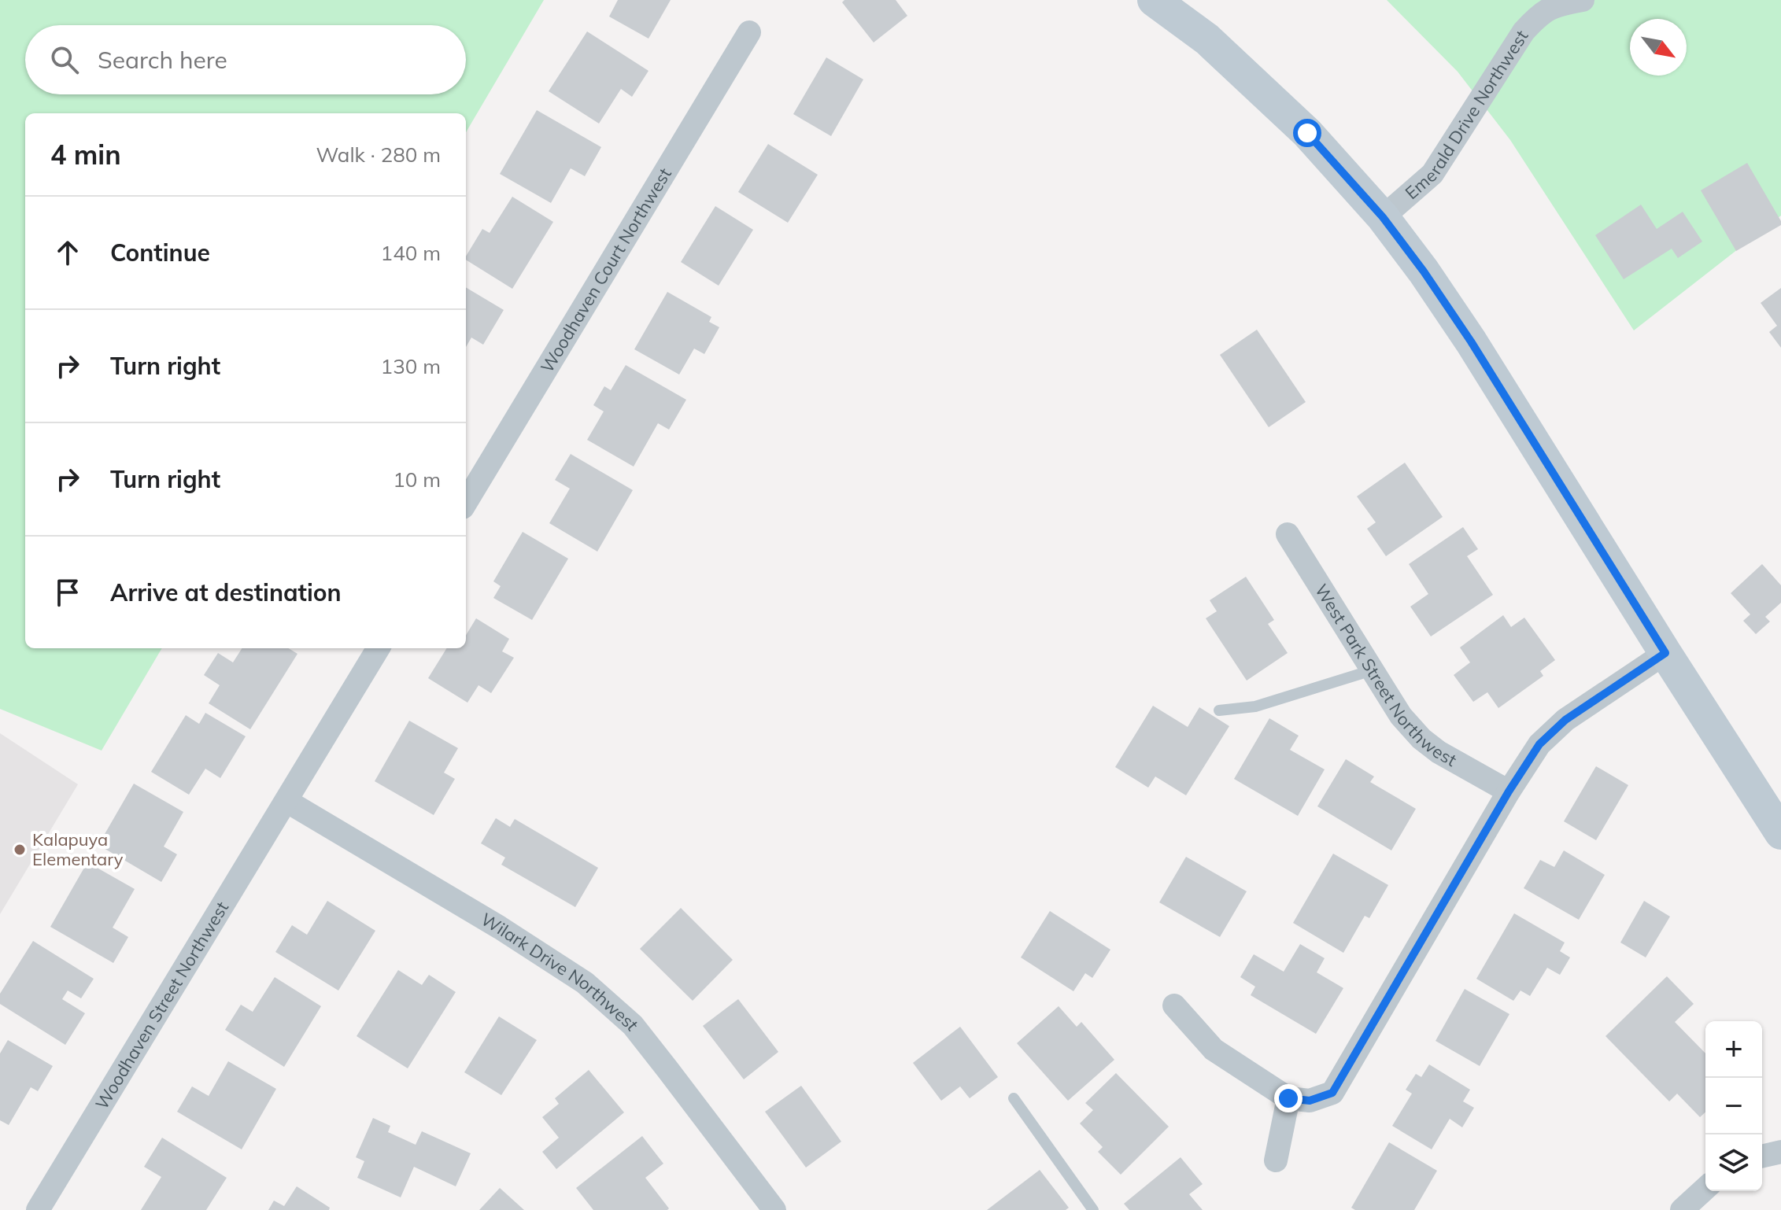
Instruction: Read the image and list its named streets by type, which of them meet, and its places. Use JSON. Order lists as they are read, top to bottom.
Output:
{
  "streets": {
    "street": [
      "Emerald Drive Northwest",
      "Woodhaven Court Northwest",
      "West Park Street Northwest",
      "Wilark Drive Northwest",
      "Woodhaven Street Northwest"
    ]
  },
  "crossings": [
    ["Wilark Drive Northwest", "Woodhaven Street Northwest"]
  ],
  "places": ["Kalapuya Elementary"],
  "north": "bottom right",
  "page": {
    "search": "Search here",
    "heading": ["4 min", "Walk · 280 m"],
    "list": [
      ["Continue", "140 m"],
      ["Turn right", "130 m"],
      ["Turn right", "10 m"],
      "Arrive at destination"
    ],
    "map_buttons": ["+", "−"]
  }
}
